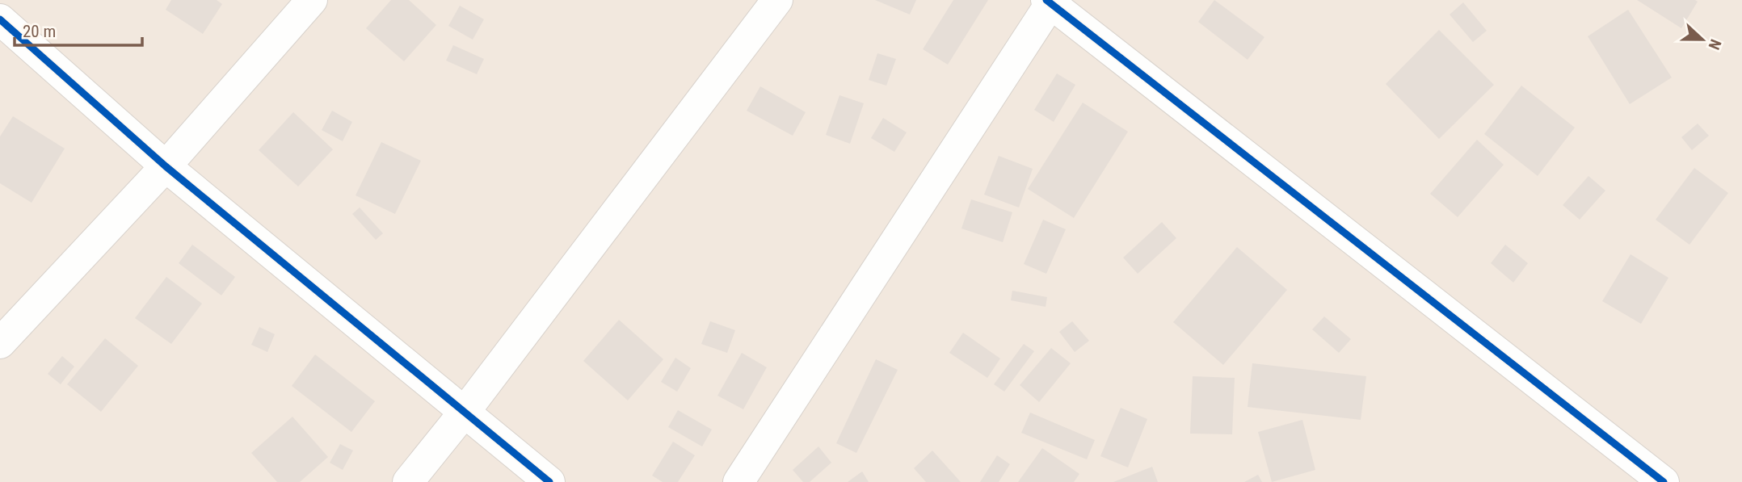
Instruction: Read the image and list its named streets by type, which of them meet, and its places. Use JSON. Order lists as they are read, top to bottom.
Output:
{
  "scale_bar": "20 m",
  "north": "right"
}
